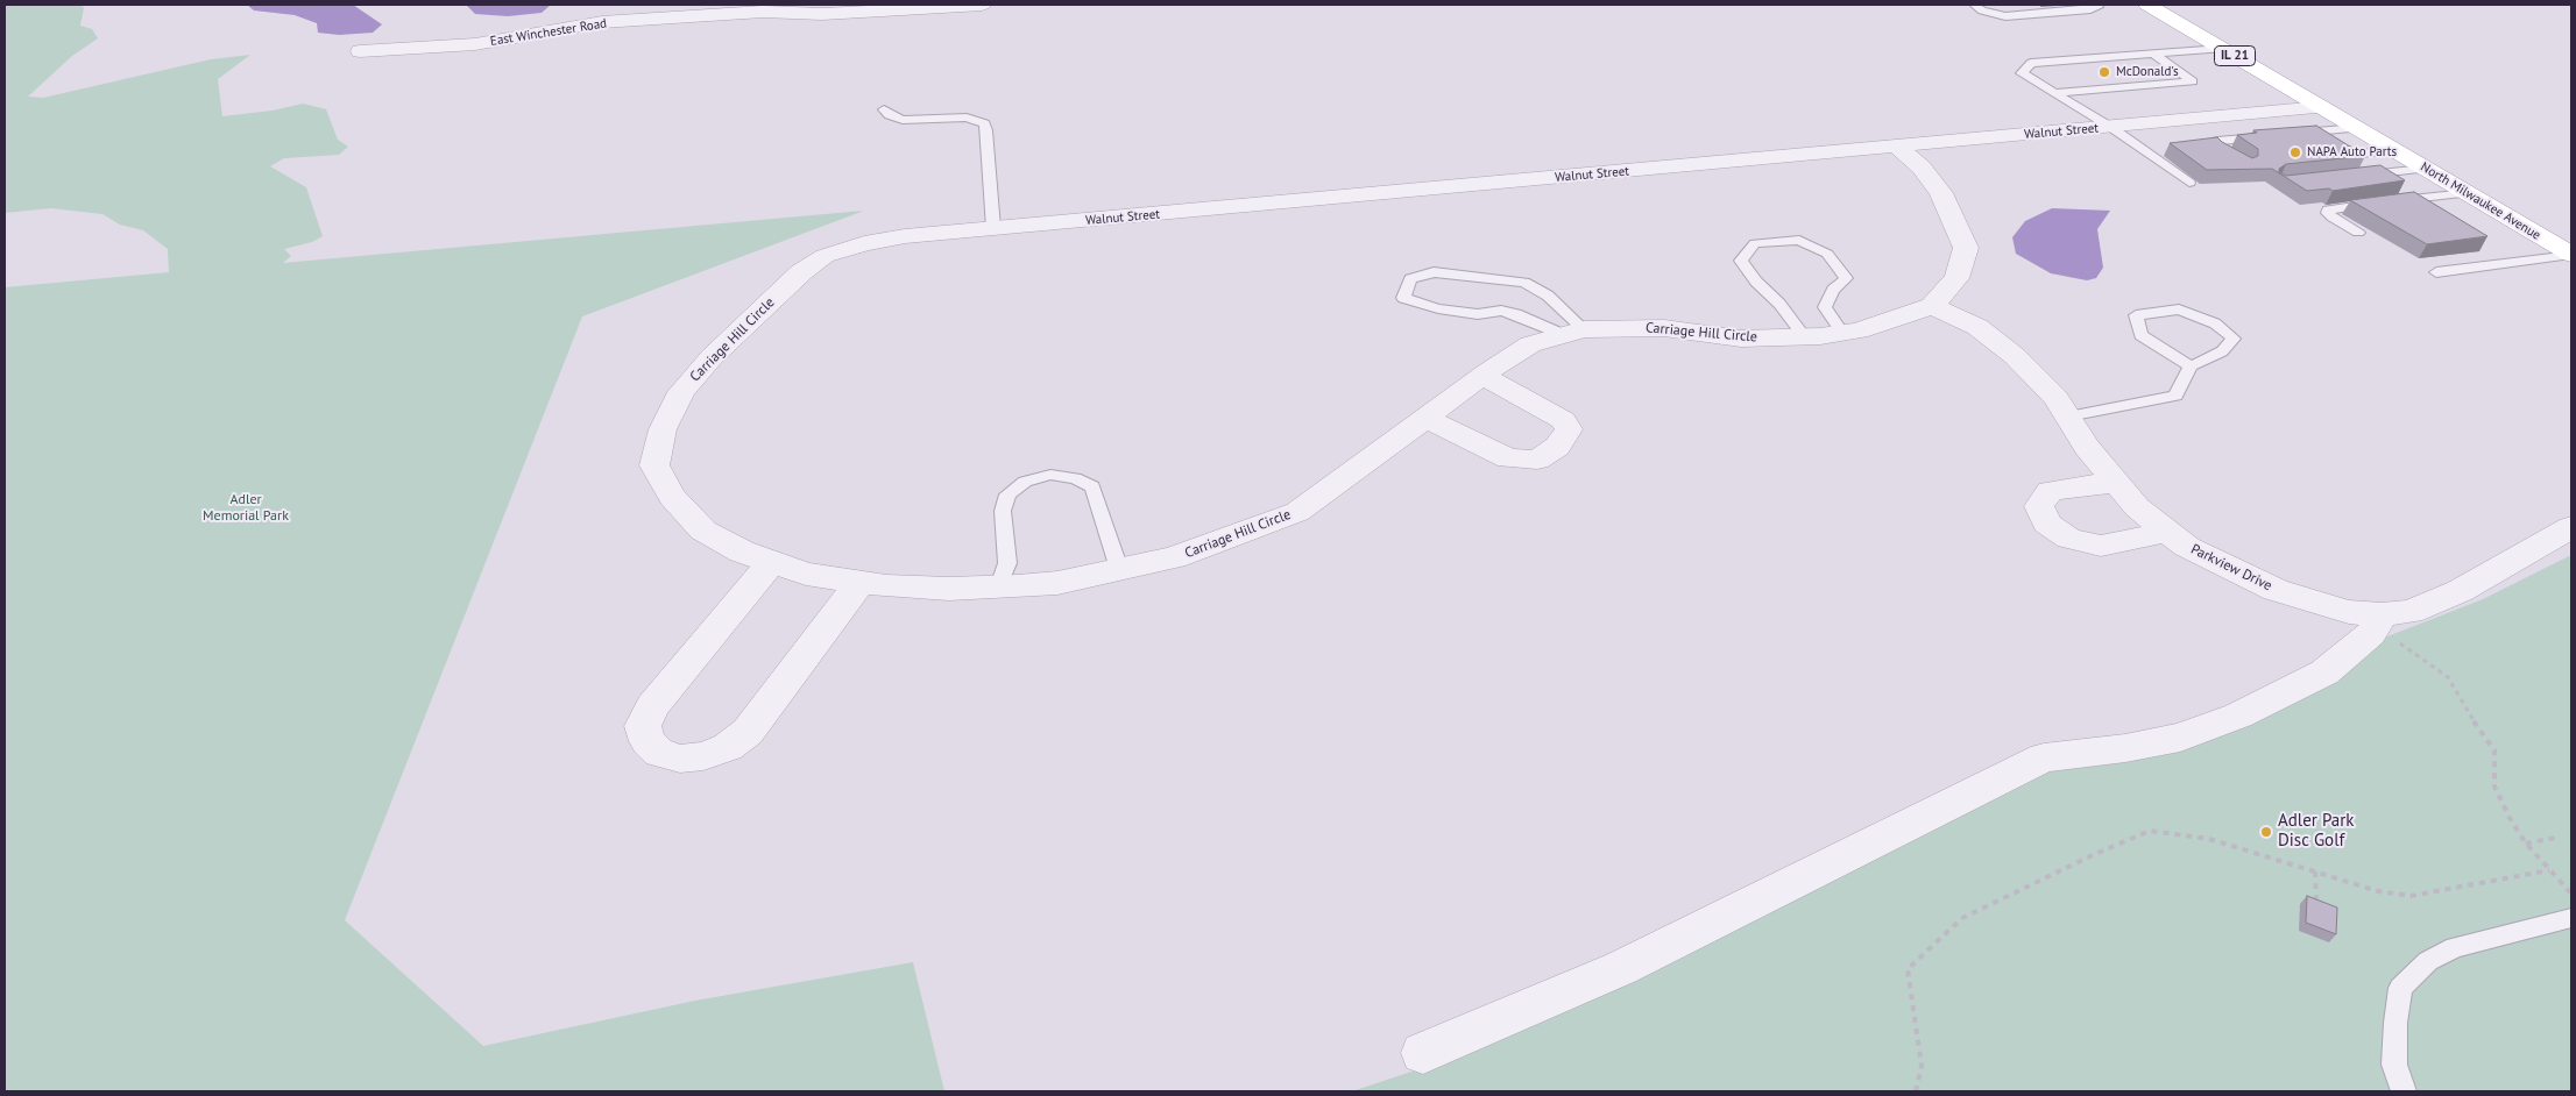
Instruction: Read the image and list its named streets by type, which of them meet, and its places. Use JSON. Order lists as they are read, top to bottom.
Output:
{
  "streets": {
    "main road": ["IL 21", "North Milwaukee Avenue"],
    "street": [
      "East Winchester Road",
      "Walnut Street",
      "Carriage Hill Circle",
      "Parkview Drive"
    ]
  },
  "crossings": [
    ["Walnut Street", "North Milwaukee Avenue"],
    ["Walnut Street", "Carriage Hill Circle"],
    ["Carriage Hill Circle", "Parkview Drive"]
  ],
  "parks": ["Adler Memorial Park"],
  "places": ["McDonald's", "NAPA Auto Parts", "Adler Park Disc Golf"]
}
